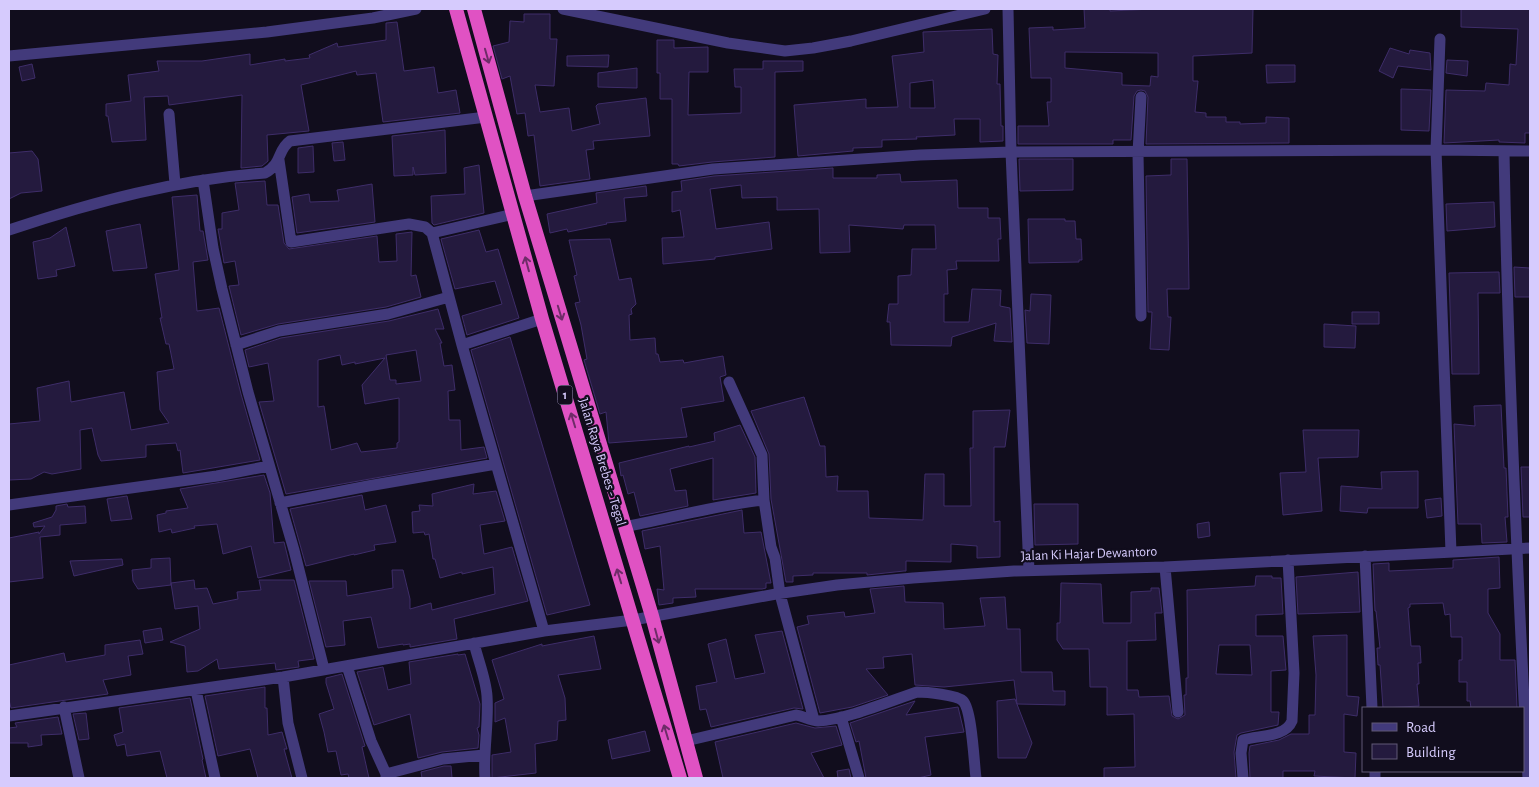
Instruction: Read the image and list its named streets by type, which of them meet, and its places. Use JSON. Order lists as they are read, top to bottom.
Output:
{
  "streets": {
    "highway": ["1", "Jalan Raya Brebes - Tegal"],
    "street": ["Jalan Ki Hajar Dewantoro"]
  },
  "crossings": [
    ["Jalan Raya Brebes - Tegal", "Jalan Ki Hajar Dewantoro"]
  ],
  "legend": ["Road", "Building"]
}
